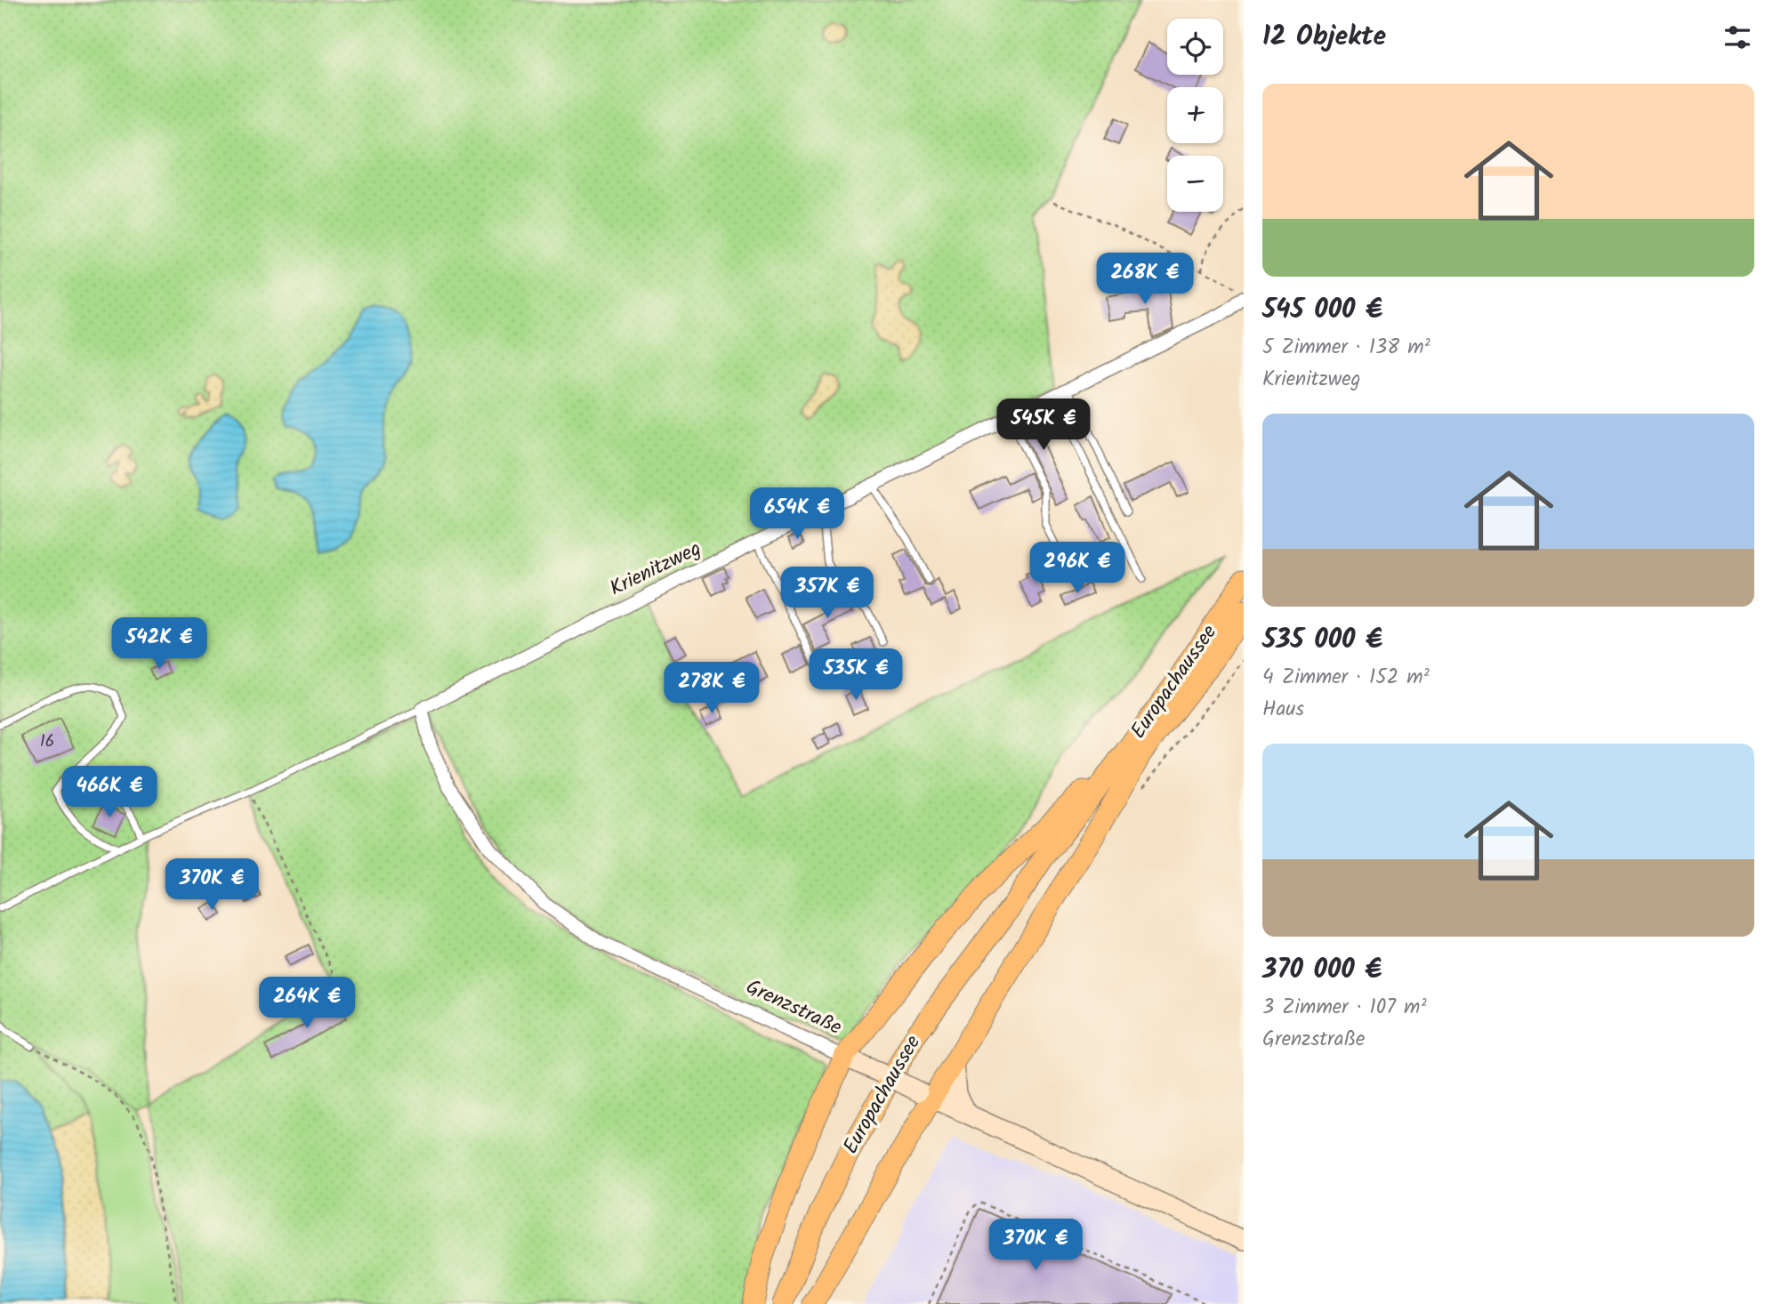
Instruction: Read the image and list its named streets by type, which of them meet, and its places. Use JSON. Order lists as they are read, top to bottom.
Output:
{
  "streets": {
    "main road": ["Europachaussee"],
    "street": ["Krienitzweg", "Grenzstraße"]
  },
  "crossings": [
    ["Krienitzweg", "Grenzstraße"]
  ],
  "house_numbers": ["16"],
  "page": {
    "heading": "12 Objekte",
    "map_buttons": ["+", "−"],
    "list": [
      {
        "name": "545 000 €",
        "note": "5 Zimmer · 138 m² · Krienitzweg"
      },
      {
        "name": "535 000 €",
        "note": "4 Zimmer · 152 m² · Haus"
      },
      {
        "name": "370 000 €",
        "note": "3 Zimmer · 107 m² · Grenzstraße"
      }
    ],
    "price": [
      "268K €",
      "545K €",
      "654K €",
      "296K €",
      "357K €",
      "542K €",
      "535K €",
      "278K €",
      "466K €",
      "370K €",
      "264K €",
      "370K €"
    ]
  }
}
